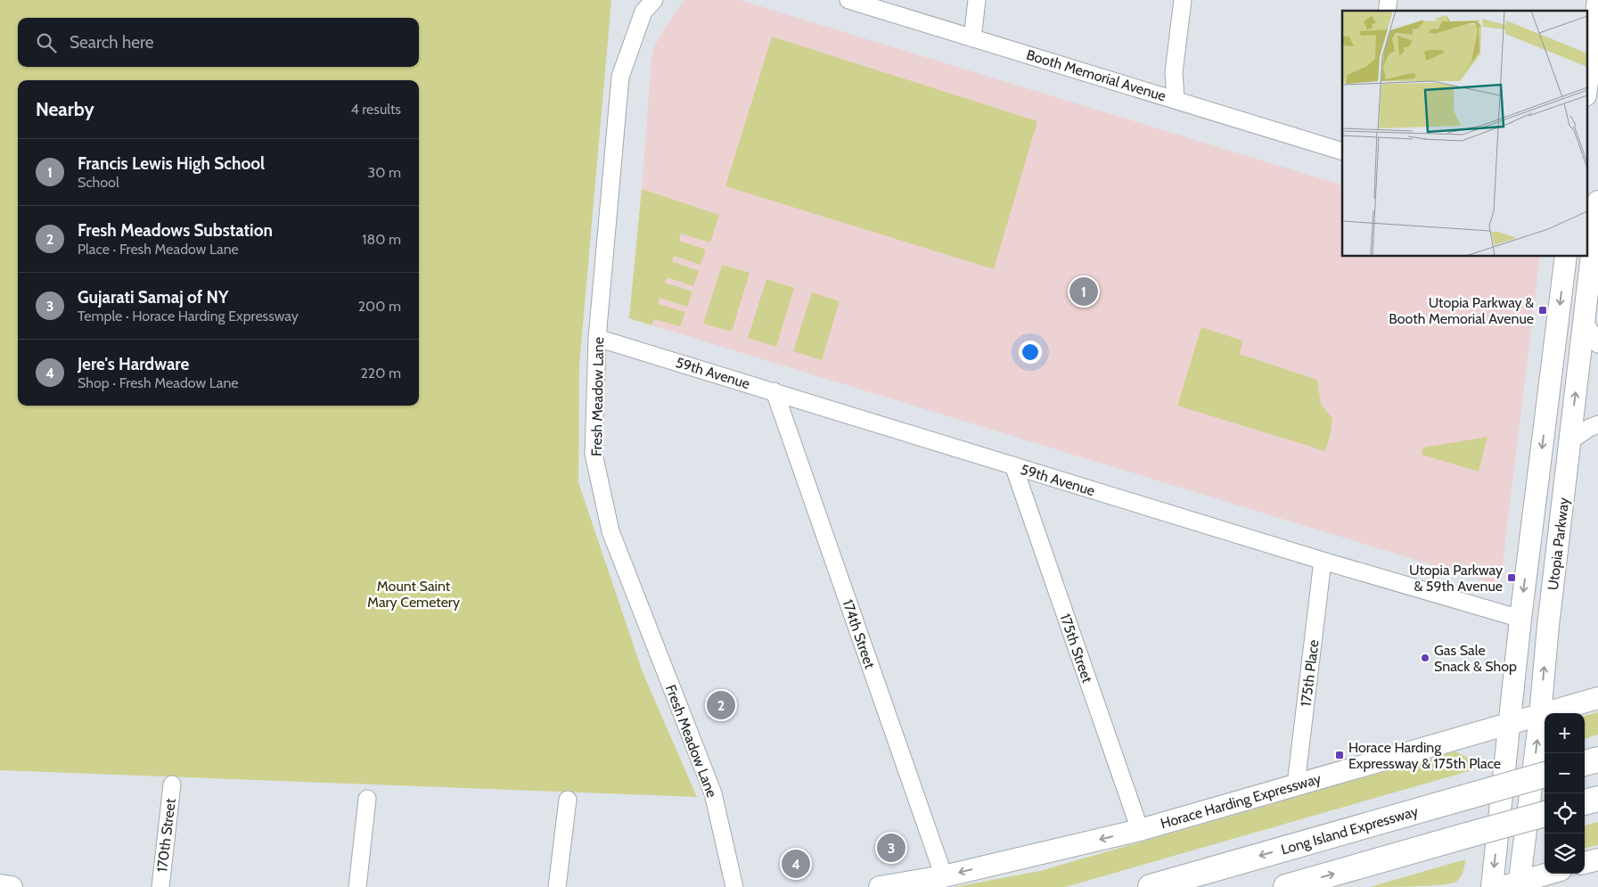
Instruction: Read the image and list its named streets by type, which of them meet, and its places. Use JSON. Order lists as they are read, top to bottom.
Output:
{
  "streets": {
    "highway": ["Long Island Expressway"],
    "main road": ["Utopia Parkway", "Horace Harding Expressway"],
    "street": [
      "Booth Memorial Avenue",
      "59th Avenue",
      "Fresh Meadow Lane",
      "174th Street",
      "175th Street",
      "175th Place",
      "170th Street"
    ]
  },
  "crossings": [
    ["59th Avenue", "Fresh Meadow Lane"],
    ["59th Avenue", "Utopia Parkway"],
    ["59th Avenue", "174th Street"],
    ["59th Avenue", "175th Street"],
    ["59th Avenue", "175th Place"],
    ["Utopia Parkway", "Horace Harding Expressway"],
    ["174th Street", "Horace Harding Expressway"],
    ["175th Street", "Horace Harding Expressway"],
    ["175th Place", "Horace Harding Expressway"]
  ],
  "parks": ["Mount Saint Mary Cemetery"],
  "places": {
    "transit": ["Utopia Parkway & Booth Memorial Avenue", "Utopia Parkway & 59th Avenue", "Horace Harding Expressway & 175th Place"],
    "other": ["Gas Sale Snack & Shop"]
  },
  "page": {
    "search": "Search here",
    "heading": ["Nearby", "4 results"],
    "list": [
      {
        "mark": "1",
        "name": "Francis Lewis High School",
        "note": "School",
        "value": "30 m"
      },
      {
        "mark": "2",
        "name": "Fresh Meadows Substation",
        "note": "Place · Fresh Meadow Lane",
        "value": "180 m"
      },
      {
        "mark": "3",
        "name": "Gujarati Samaj of NY",
        "note": "Temple · Horace Harding Expressway",
        "value": "200 m"
      },
      {
        "mark": "4",
        "name": "Jere's Hardware",
        "note": "Shop · Fresh Meadow Lane",
        "value": "220 m"
      }
    ],
    "pins": [
      "1",
      "2",
      "3",
      "4"
    ],
    "map_buttons": ["+", "−"]
  }
}
